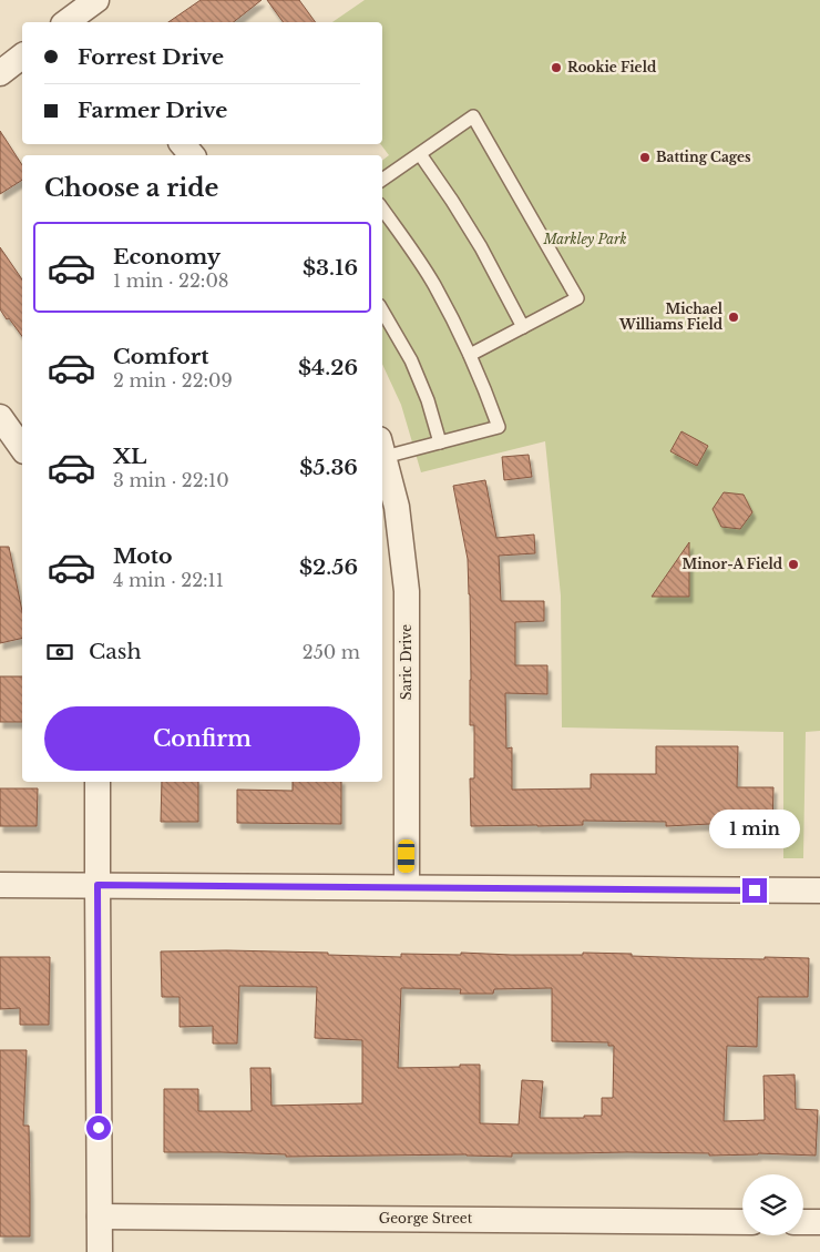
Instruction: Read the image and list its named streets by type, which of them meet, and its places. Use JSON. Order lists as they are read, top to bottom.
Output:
{
  "streets": {
    "street": ["Saric Drive", "George Street"]
  },
  "parks": ["Markley Park"],
  "places": [
    "Rookie Field",
    "Batting Cages",
    "Michael Williams Field",
    "Minor-A Field"
  ],
  "page": {
    "banner": ["Forrest Drive", "Farmer Drive"],
    "heading": "Choose a ride",
    "list": [
      {
        "name": "Economy",
        "note": "1 min · 22:08",
        "value": "$3.16"
      },
      {
        "name": "Comfort",
        "note": "2 min · 22:09",
        "value": "$4.26"
      },
      {
        "name": "XL",
        "note": "3 min · 22:10",
        "value": "$5.36"
      },
      {
        "name": "Moto",
        "note": "4 min · 22:11",
        "value": "$2.56"
      }
    ],
    "pay": ["Cash", "250 m"],
    "buttons": "Confirm",
    "bubble": "1 min"
  }
}
